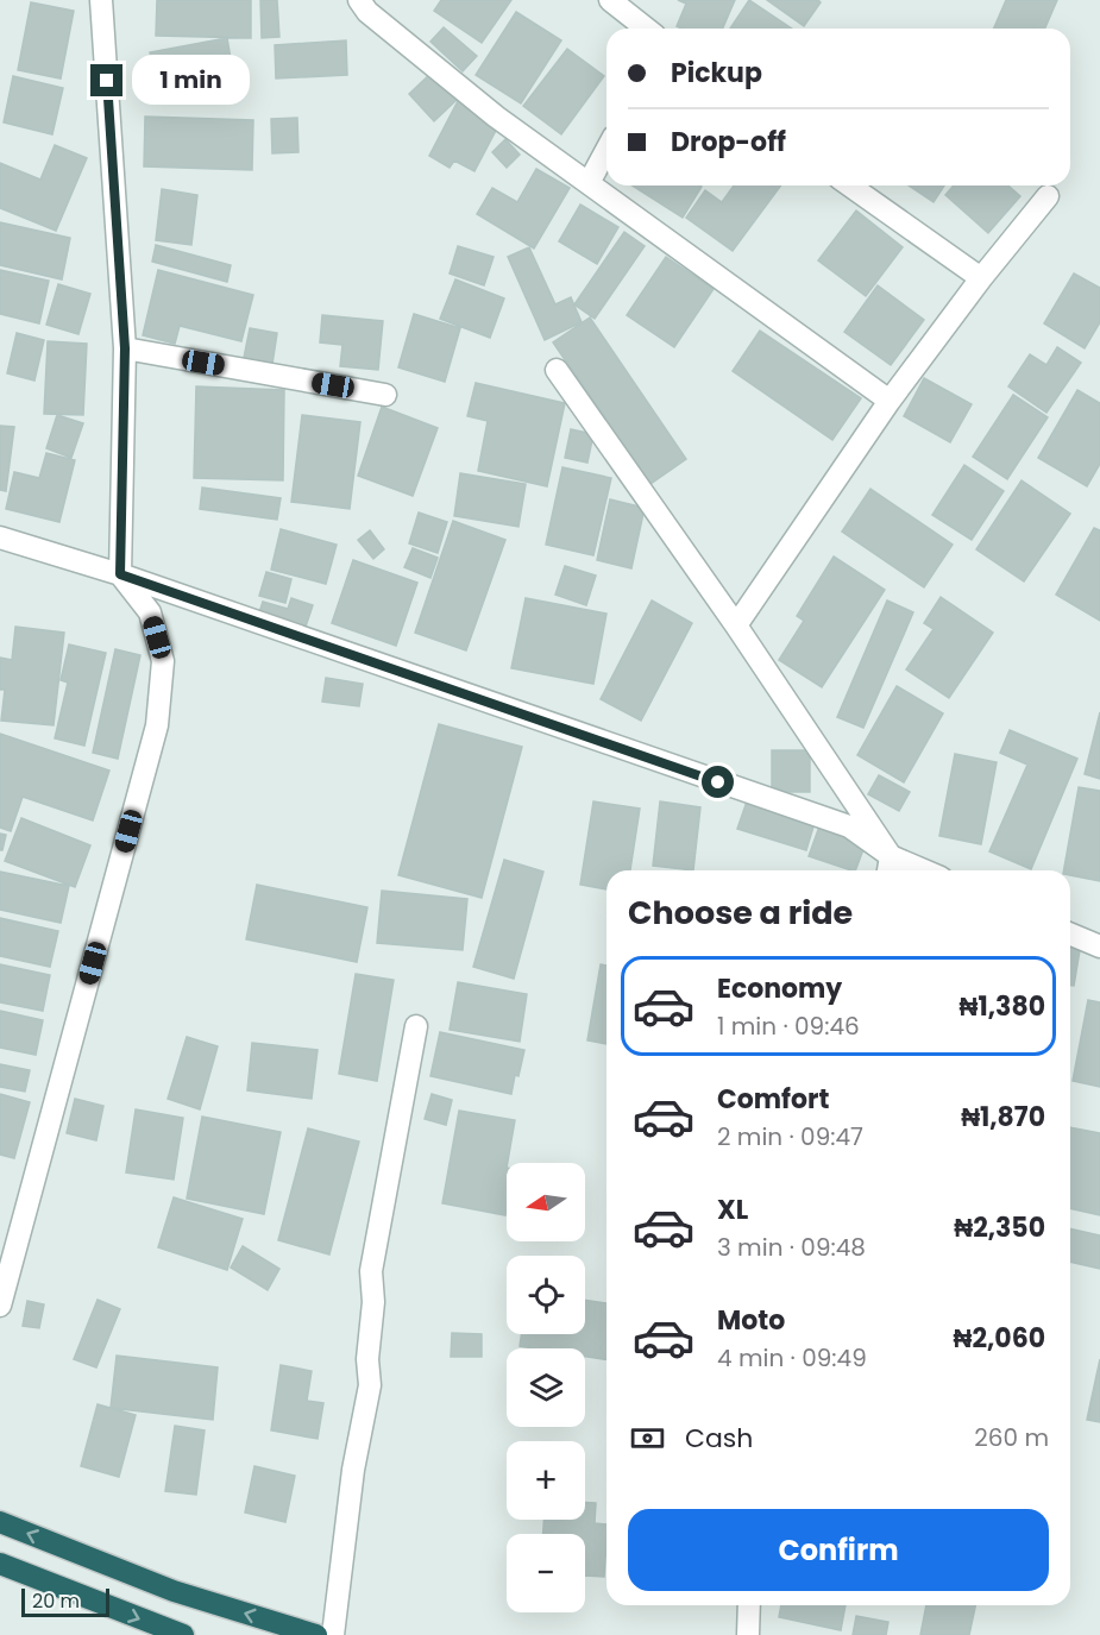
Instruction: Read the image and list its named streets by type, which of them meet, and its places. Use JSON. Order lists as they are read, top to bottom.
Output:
{
  "scale_bar": "20 m",
  "north": "left",
  "page": {
    "banner": ["Pickup", "Drop-off"],
    "bubble": "1 min",
    "heading": "Choose a ride",
    "list": [
      {
        "name": "Economy",
        "note": "1 min · 09:46",
        "value": "₦1,380"
      },
      {
        "name": "Comfort",
        "note": "2 min · 09:47",
        "value": "₦1,870"
      },
      {
        "name": "XL",
        "note": "3 min · 09:48",
        "value": "₦2,350"
      },
      {
        "name": "Moto",
        "note": "4 min · 09:49",
        "value": "₦2,060"
      }
    ],
    "map_buttons": ["+", "−"],
    "pay": ["Cash", "260 m"],
    "buttons": "Confirm",
    "scale": "20 m"
  }
}
